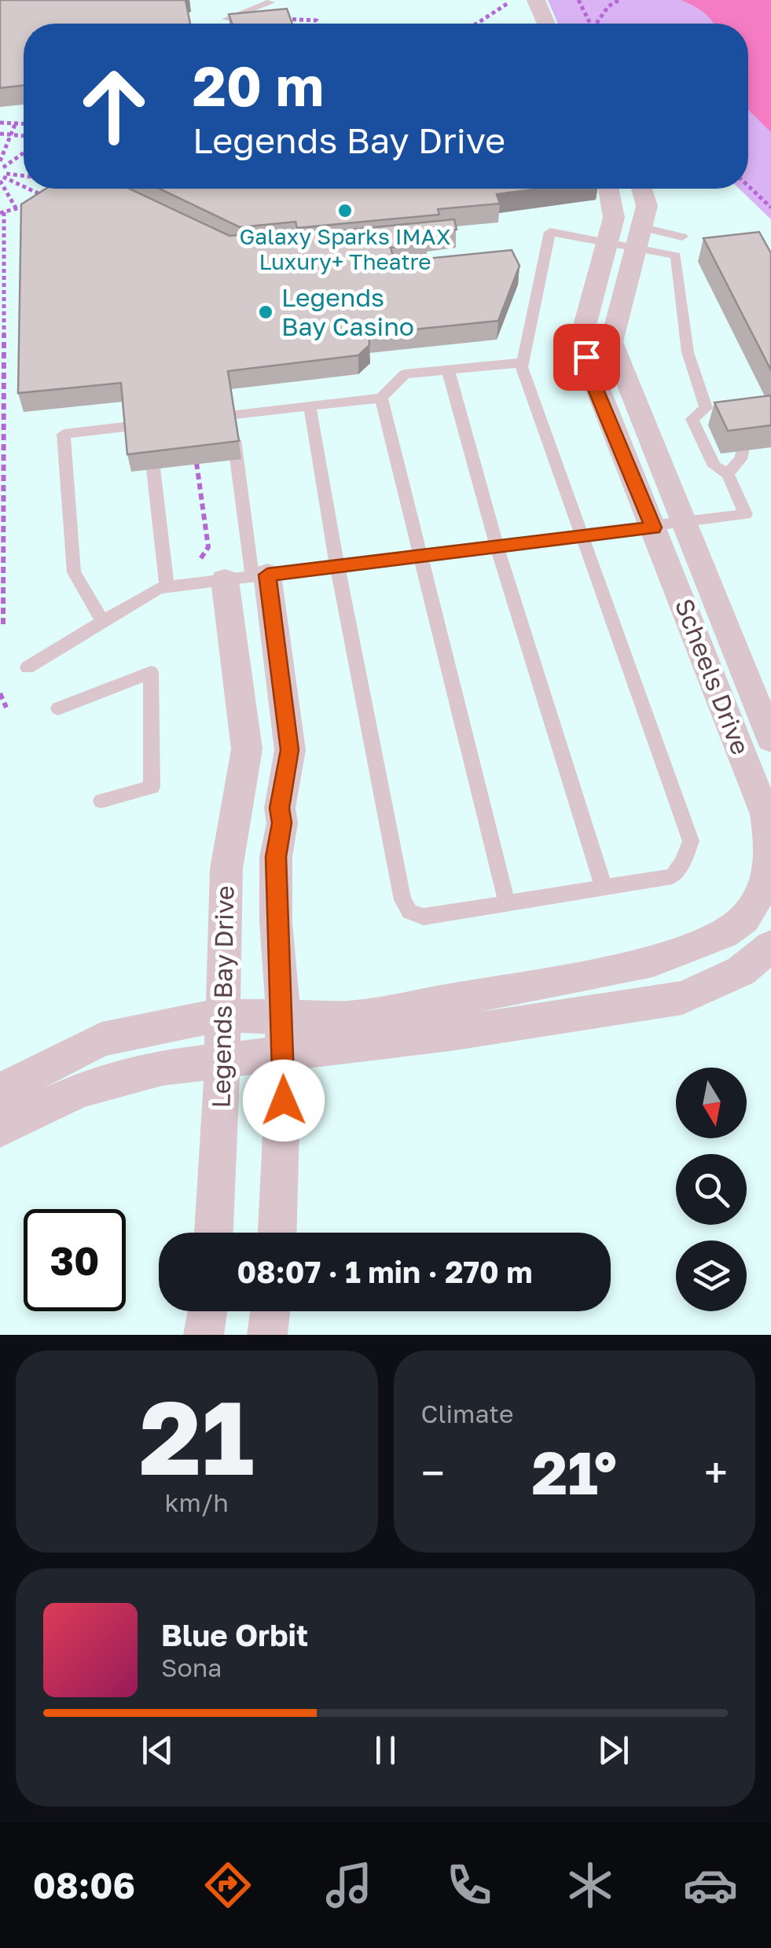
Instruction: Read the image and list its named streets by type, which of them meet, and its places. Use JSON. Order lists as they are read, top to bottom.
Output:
{
  "streets": {
    "street": ["Scheels Drive", "Legends Bay Drive"]
  },
  "crossings": [
    ["Scheels Drive", "Legends Bay Drive"]
  ],
  "places": ["Galaxy Sparks IMAX Luxury+ Theatre", "Legends Bay Casino"],
  "north": "bottom",
  "page": {
    "turn": ["20 m", "Legends Bay Drive"],
    "limit": "30",
    "trip": "08:07 · 1 min · 270 m",
    "tile": [
      ["21", "km/h"],
      "Climate"
    ],
    "heat": ["−", "21°", "+"],
    "song": ["Blue Orbit", "Sona"],
    "tabs": "08:06"
  }
}
